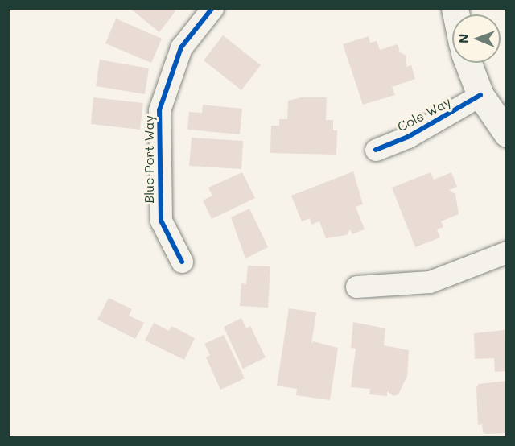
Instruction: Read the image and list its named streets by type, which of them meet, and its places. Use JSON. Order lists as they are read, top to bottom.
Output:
{
  "streets": {
    "street": ["Cole Way", "Blue Port Way"]
  },
  "north": "left"
}
